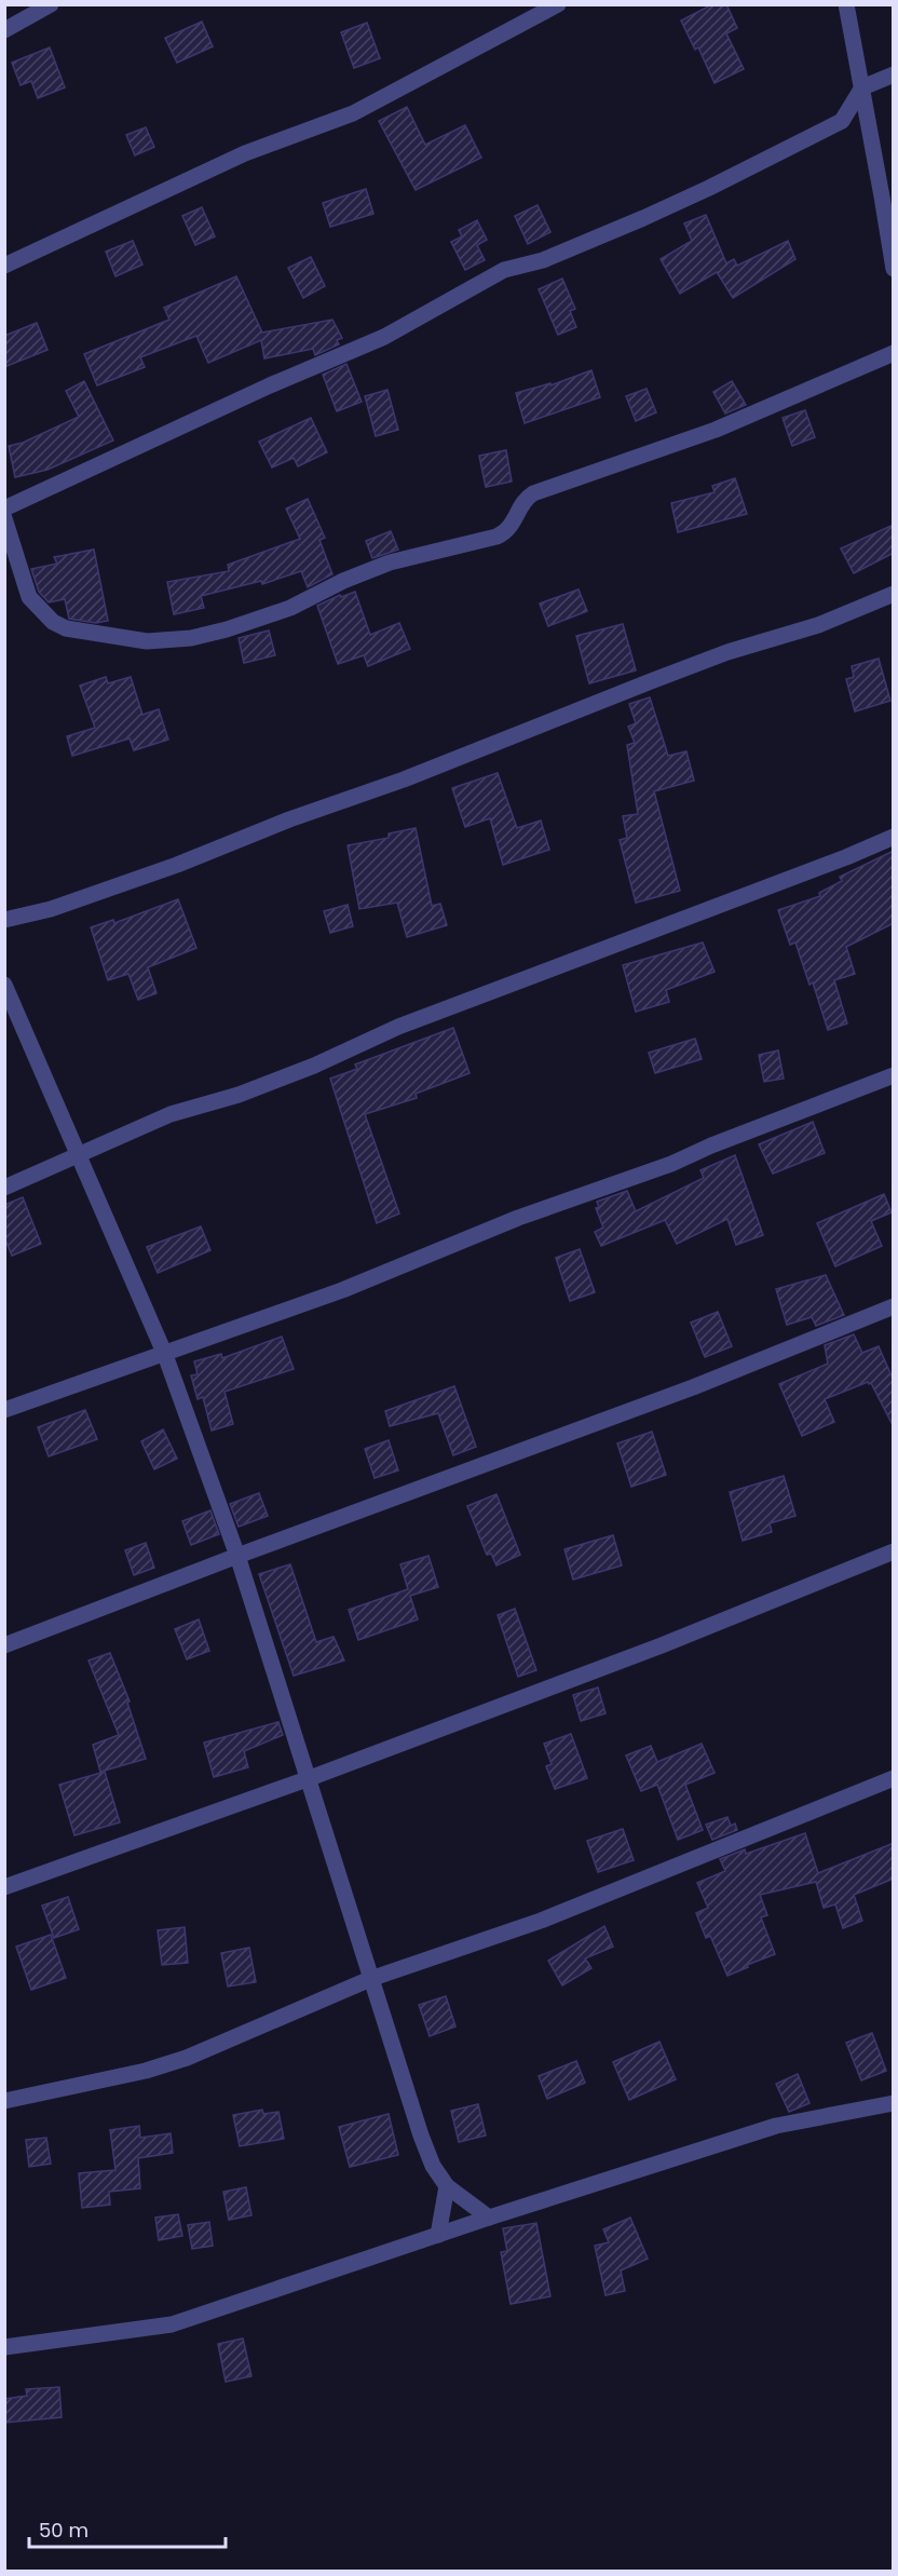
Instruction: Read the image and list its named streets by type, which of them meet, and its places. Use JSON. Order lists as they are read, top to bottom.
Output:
{
  "scale_bar": "50 m"
}
